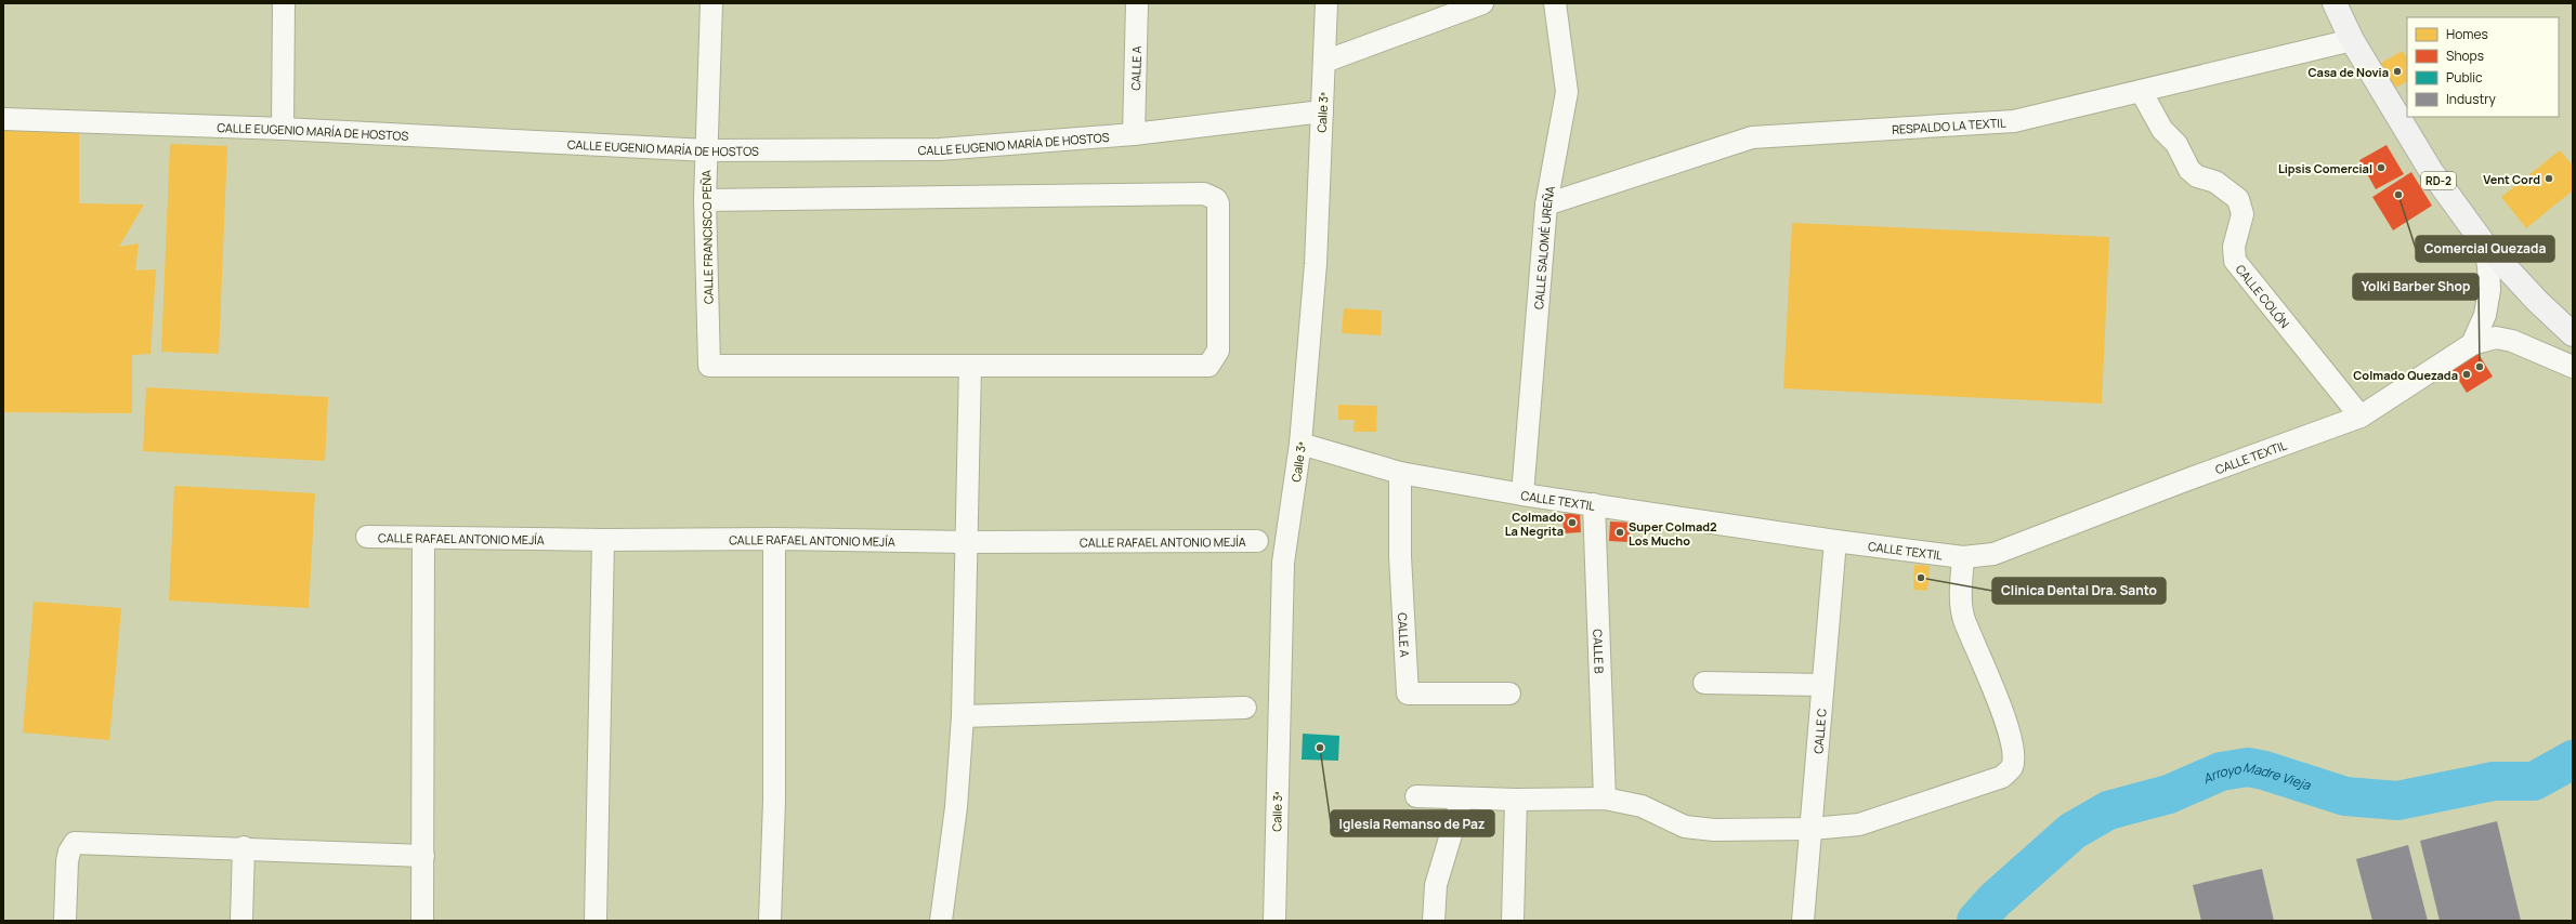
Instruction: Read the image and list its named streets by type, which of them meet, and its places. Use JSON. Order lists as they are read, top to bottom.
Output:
{
  "streets": {
    "main road": ["RD-2"],
    "street": [
      "CALLE A",
      "Calle 3ª",
      "RESPALDO LA TEXTIL",
      "CALLE EUGENIO MARÍA DE HOSTOS",
      "CALLE FRANCISCO PEÑA",
      "CALLE SALOMÉ UREÑA",
      "CALLE COLÓN",
      "CALLE TEXTIL",
      "CALLE RAFAEL ANTONIO MEJÍA",
      "CALLE B",
      "CALLE C"
    ]
  },
  "crossings": [
    ["CALLE A", "CALLE EUGENIO MARÍA DE HOSTOS"],
    ["CALLE A", "CALLE TEXTIL"],
    ["Calle 3ª", "CALLE EUGENIO MARÍA DE HOSTOS"],
    ["Calle 3ª", "CALLE TEXTIL"],
    ["RESPALDO LA TEXTIL", "RD-2"],
    ["RESPALDO LA TEXTIL", "CALLE SALOMÉ UREÑA"],
    ["RESPALDO LA TEXTIL", "CALLE COLÓN"],
    ["CALLE EUGENIO MARÍA DE HOSTOS", "CALLE FRANCISCO PEÑA"],
    ["CALLE SALOMÉ UREÑA", "CALLE TEXTIL"],
    ["CALLE COLÓN", "CALLE TEXTIL"],
    ["CALLE TEXTIL", "CALLE B"],
    ["CALLE TEXTIL", "CALLE C"]
  ],
  "water": ["Arroyo Madre Vieja"],
  "places": [
    "Casa de Novia",
    "Lipsis Comercial",
    "Vent Cord",
    "Comercial Quezada",
    "Yolki Barber Shop",
    "Colmado Quezada",
    "Colmado La Negrita",
    "Super Colmad2 Los Mucho",
    "Clinica Dental Dra. Santo",
    "Iglesia Remanso de Paz"
  ],
  "legend": [
    "Homes",
    "Shops",
    "Public",
    "Industry"
  ]
}
